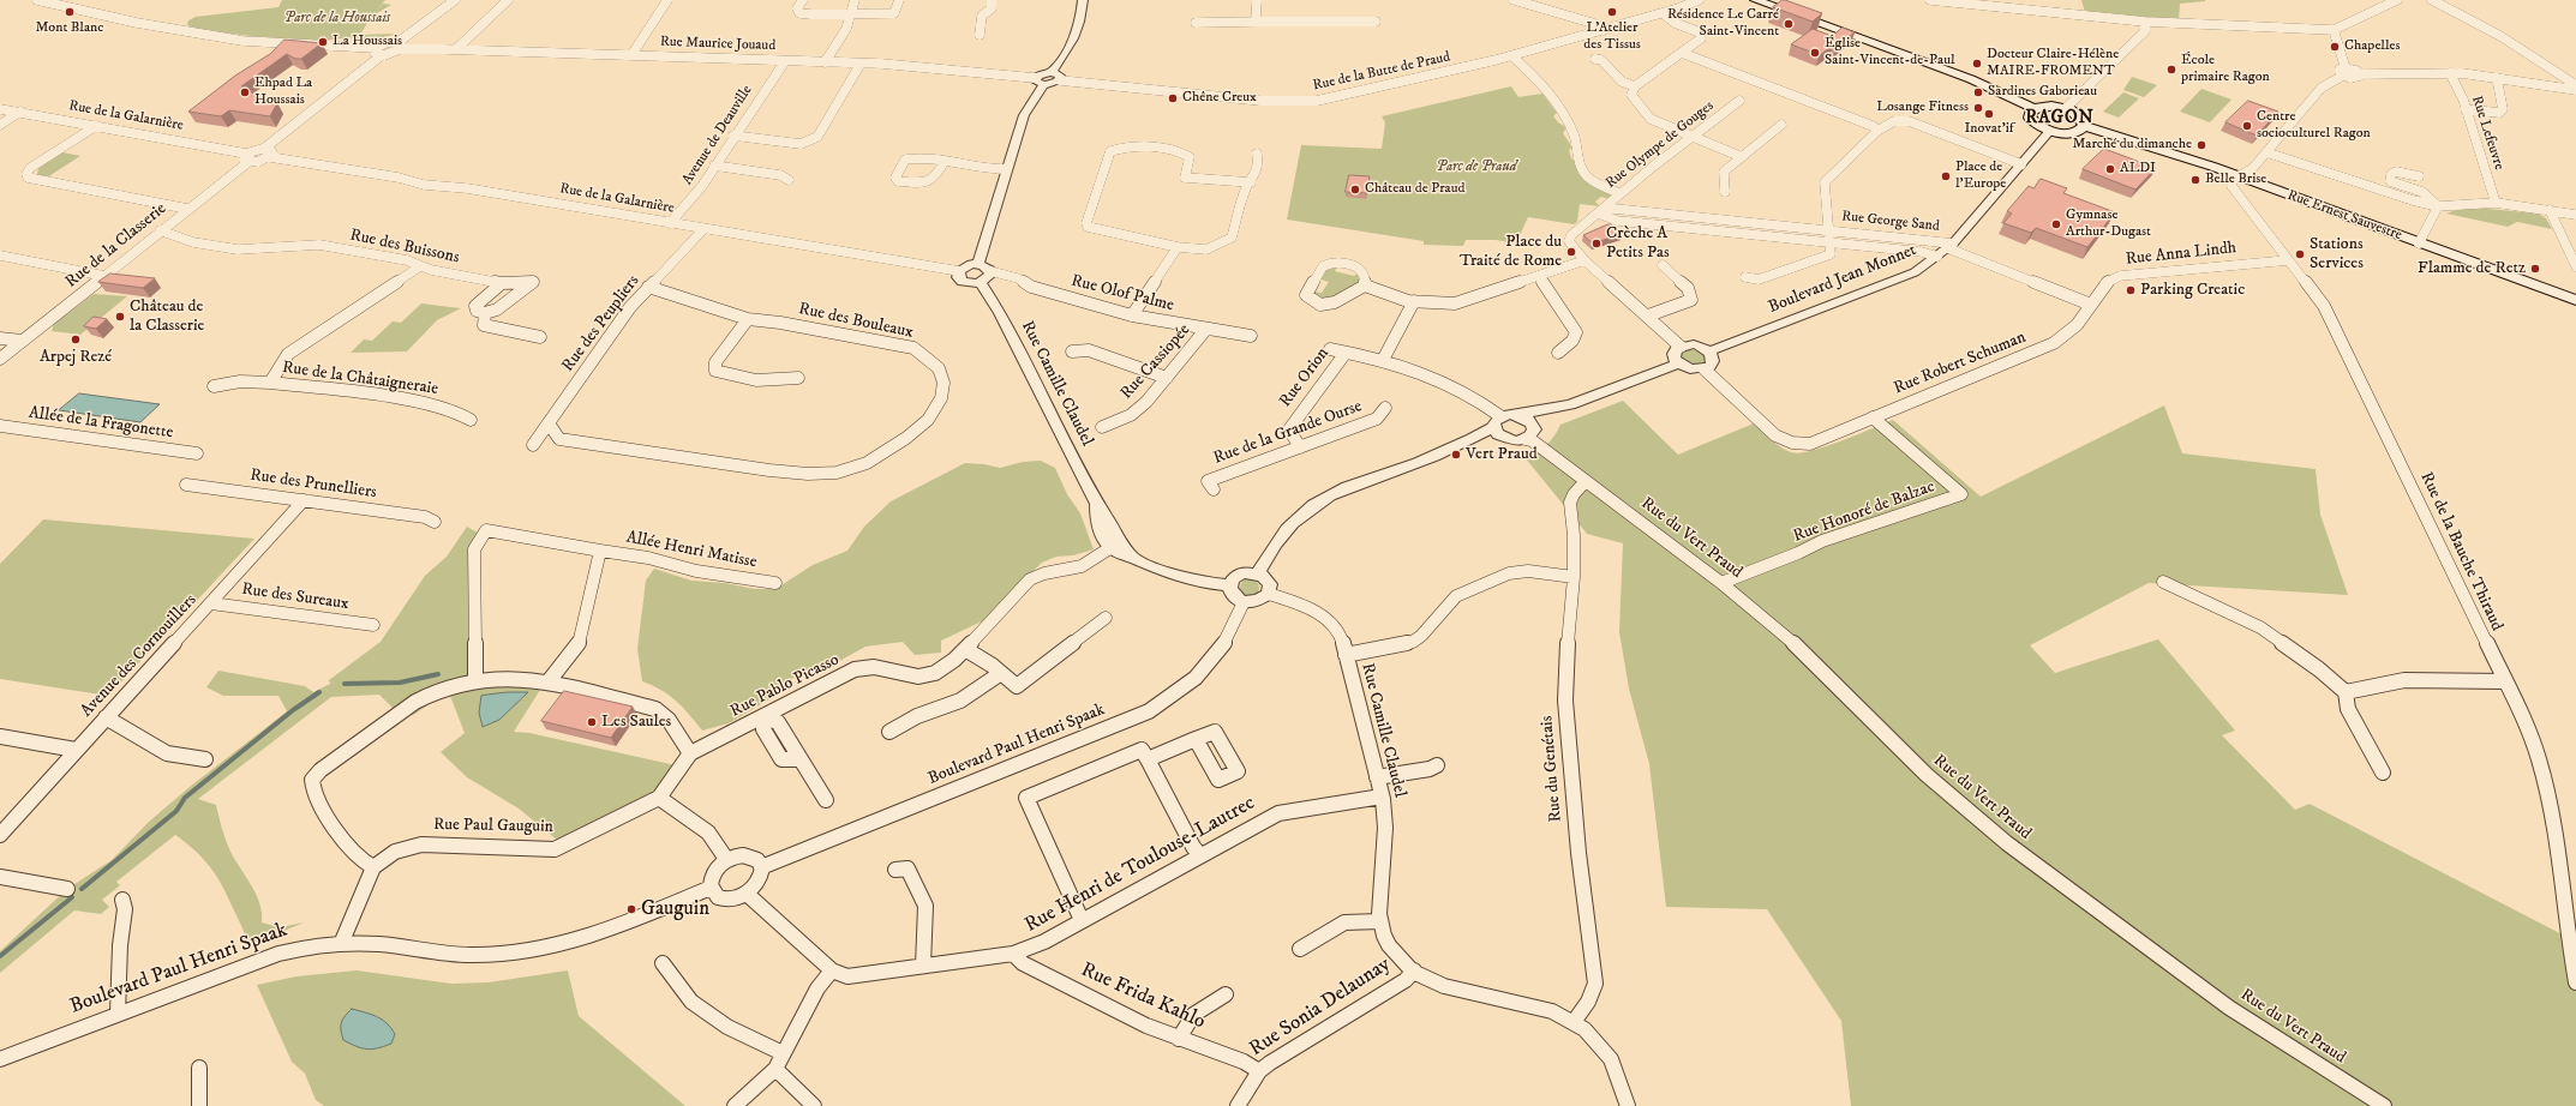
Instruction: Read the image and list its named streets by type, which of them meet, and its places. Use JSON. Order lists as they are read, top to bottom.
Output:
{
  "streets": {
    "main road": ["Rue Ernest Sauvestre"],
    "street": [
      "Rue Maurice Jouaud",
      "Rue de la Butte de Praud",
      "Rue de la Galarnière",
      "Rue Lefeuvre",
      "Avenue de Deauville",
      "Rue Olympe de Gouges",
      "Rue George Sand",
      "Rue de la Classerie",
      "Rue des Buissons",
      "Rue Anna Lindh",
      "Boulevard Jean Monnet",
      "Rue Olof Palme",
      "Rue des Bouleaux",
      "Rue des Peupliers",
      "Rue Cassiopée",
      "Rue Robert Schuman",
      "Rue Orion",
      "Rue de la Châtaigneraie",
      "Rue Camille Claudel",
      "Allée de la Fragonette",
      "Rue de la Grande Ourse",
      "Rue des Prunelliers",
      "Rue Honoré de Balzac",
      "Rue du Vert Praud",
      "Allée Henri Matisse",
      "Rue de la Bauche Thiraud",
      "Rue des Sureaux",
      "Avenue des Cornouillers",
      "Rue Pablo Picasso",
      "Boulevard Paul Henri Spaak",
      "Rue du Genétais",
      "Rue Paul Gauguin",
      "Rue Henri de Toulouse-Lautrec",
      "Rue Frida Kahlo",
      "Rue Sonia Delaunay"
    ]
  },
  "crossings": [
    ["Rue Maurice Jouaud", "Avenue de Deauville"],
    ["Rue de la Galarnière", "Avenue de Deauville"],
    ["Rue de la Galarnière", "Rue de la Classerie"],
    ["Rue de la Galarnière", "Rue des Peupliers"],
    ["Rue Olympe de Gouges", "Rue George Sand"],
    ["Rue Ernest Sauvestre", "Rue de la Bauche Thiraud"],
    ["Rue George Sand", "Boulevard Jean Monnet"],
    ["Rue de la Classerie", "Rue des Buissons"],
    ["Rue des Buissons", "Rue de la Châtaigneraie"],
    ["Rue Anna Lindh", "Rue Robert Schuman"],
    ["Rue Anna Lindh", "Rue de la Bauche Thiraud"],
    ["Boulevard Jean Monnet", "Rue Robert Schuman"],
    ["Rue Olof Palme", "Rue Cassiopée"],
    ["Rue des Bouleaux", "Rue des Peupliers"],
    ["Rue Robert Schuman", "Rue Honoré de Balzac"],
    ["Rue Orion", "Rue de la Grande Ourse"],
    ["Rue Camille Claudel", "Rue Pablo Picasso"],
    ["Rue Camille Claudel", "Boulevard Paul Henri Spaak"],
    ["Rue Camille Claudel", "Rue du Genétais"],
    ["Rue Camille Claudel", "Rue Henri de Toulouse-Lautrec"],
    ["Rue Camille Claudel", "Rue Sonia Delaunay"],
    ["Rue des Prunelliers", "Avenue des Cornouillers"],
    ["Rue Honoré de Balzac", "Rue du Vert Praud"],
    ["Rue du Vert Praud", "Rue du Genétais"],
    ["Rue des Sureaux", "Avenue des Cornouillers"],
    ["Boulevard Paul Henri Spaak", "Rue Henri de Toulouse-Lautrec"],
    ["Rue Henri de Toulouse-Lautrec", "Rue Frida Kahlo"],
    ["Rue Frida Kahlo", "Rue Sonia Delaunay"]
  ],
  "districts": ["RAGON"],
  "parks": ["Parc de la Houssais", "Parc de Praud"],
  "places": [
    "Mont Blanc",
    "L'Atelier des Tissus",
    "Résidence Le Carré Saint-Vincent",
    "La Houssais",
    "Chapelles",
    "Église Saint-Vincent-de-Paul",
    "Docteur Claire-Hélène MAIRE-FROMENT",
    "École primaire Ragon",
    "Ehpad La Houssais",
    "Sardines Gaborieau",
    "Chêne Creux",
    "Losange Fitness",
    "Inovat'if",
    "Centre socioculturel Ragon",
    "Marché du dimanche",
    "ALDI",
    "Place de l'Europe",
    "Belle Brise",
    "Château de Praud",
    "Gymnase Arthur-Dugast",
    "Crèche A Petits Pas",
    "Place du Traité de Rome",
    "Stations Services",
    "Flamme de Retz",
    "Parking Creatic",
    "Château de la Classerie",
    "Arpej Rezé",
    "Vert Praud",
    "Les Saules",
    "Gauguin"
  ]
}
